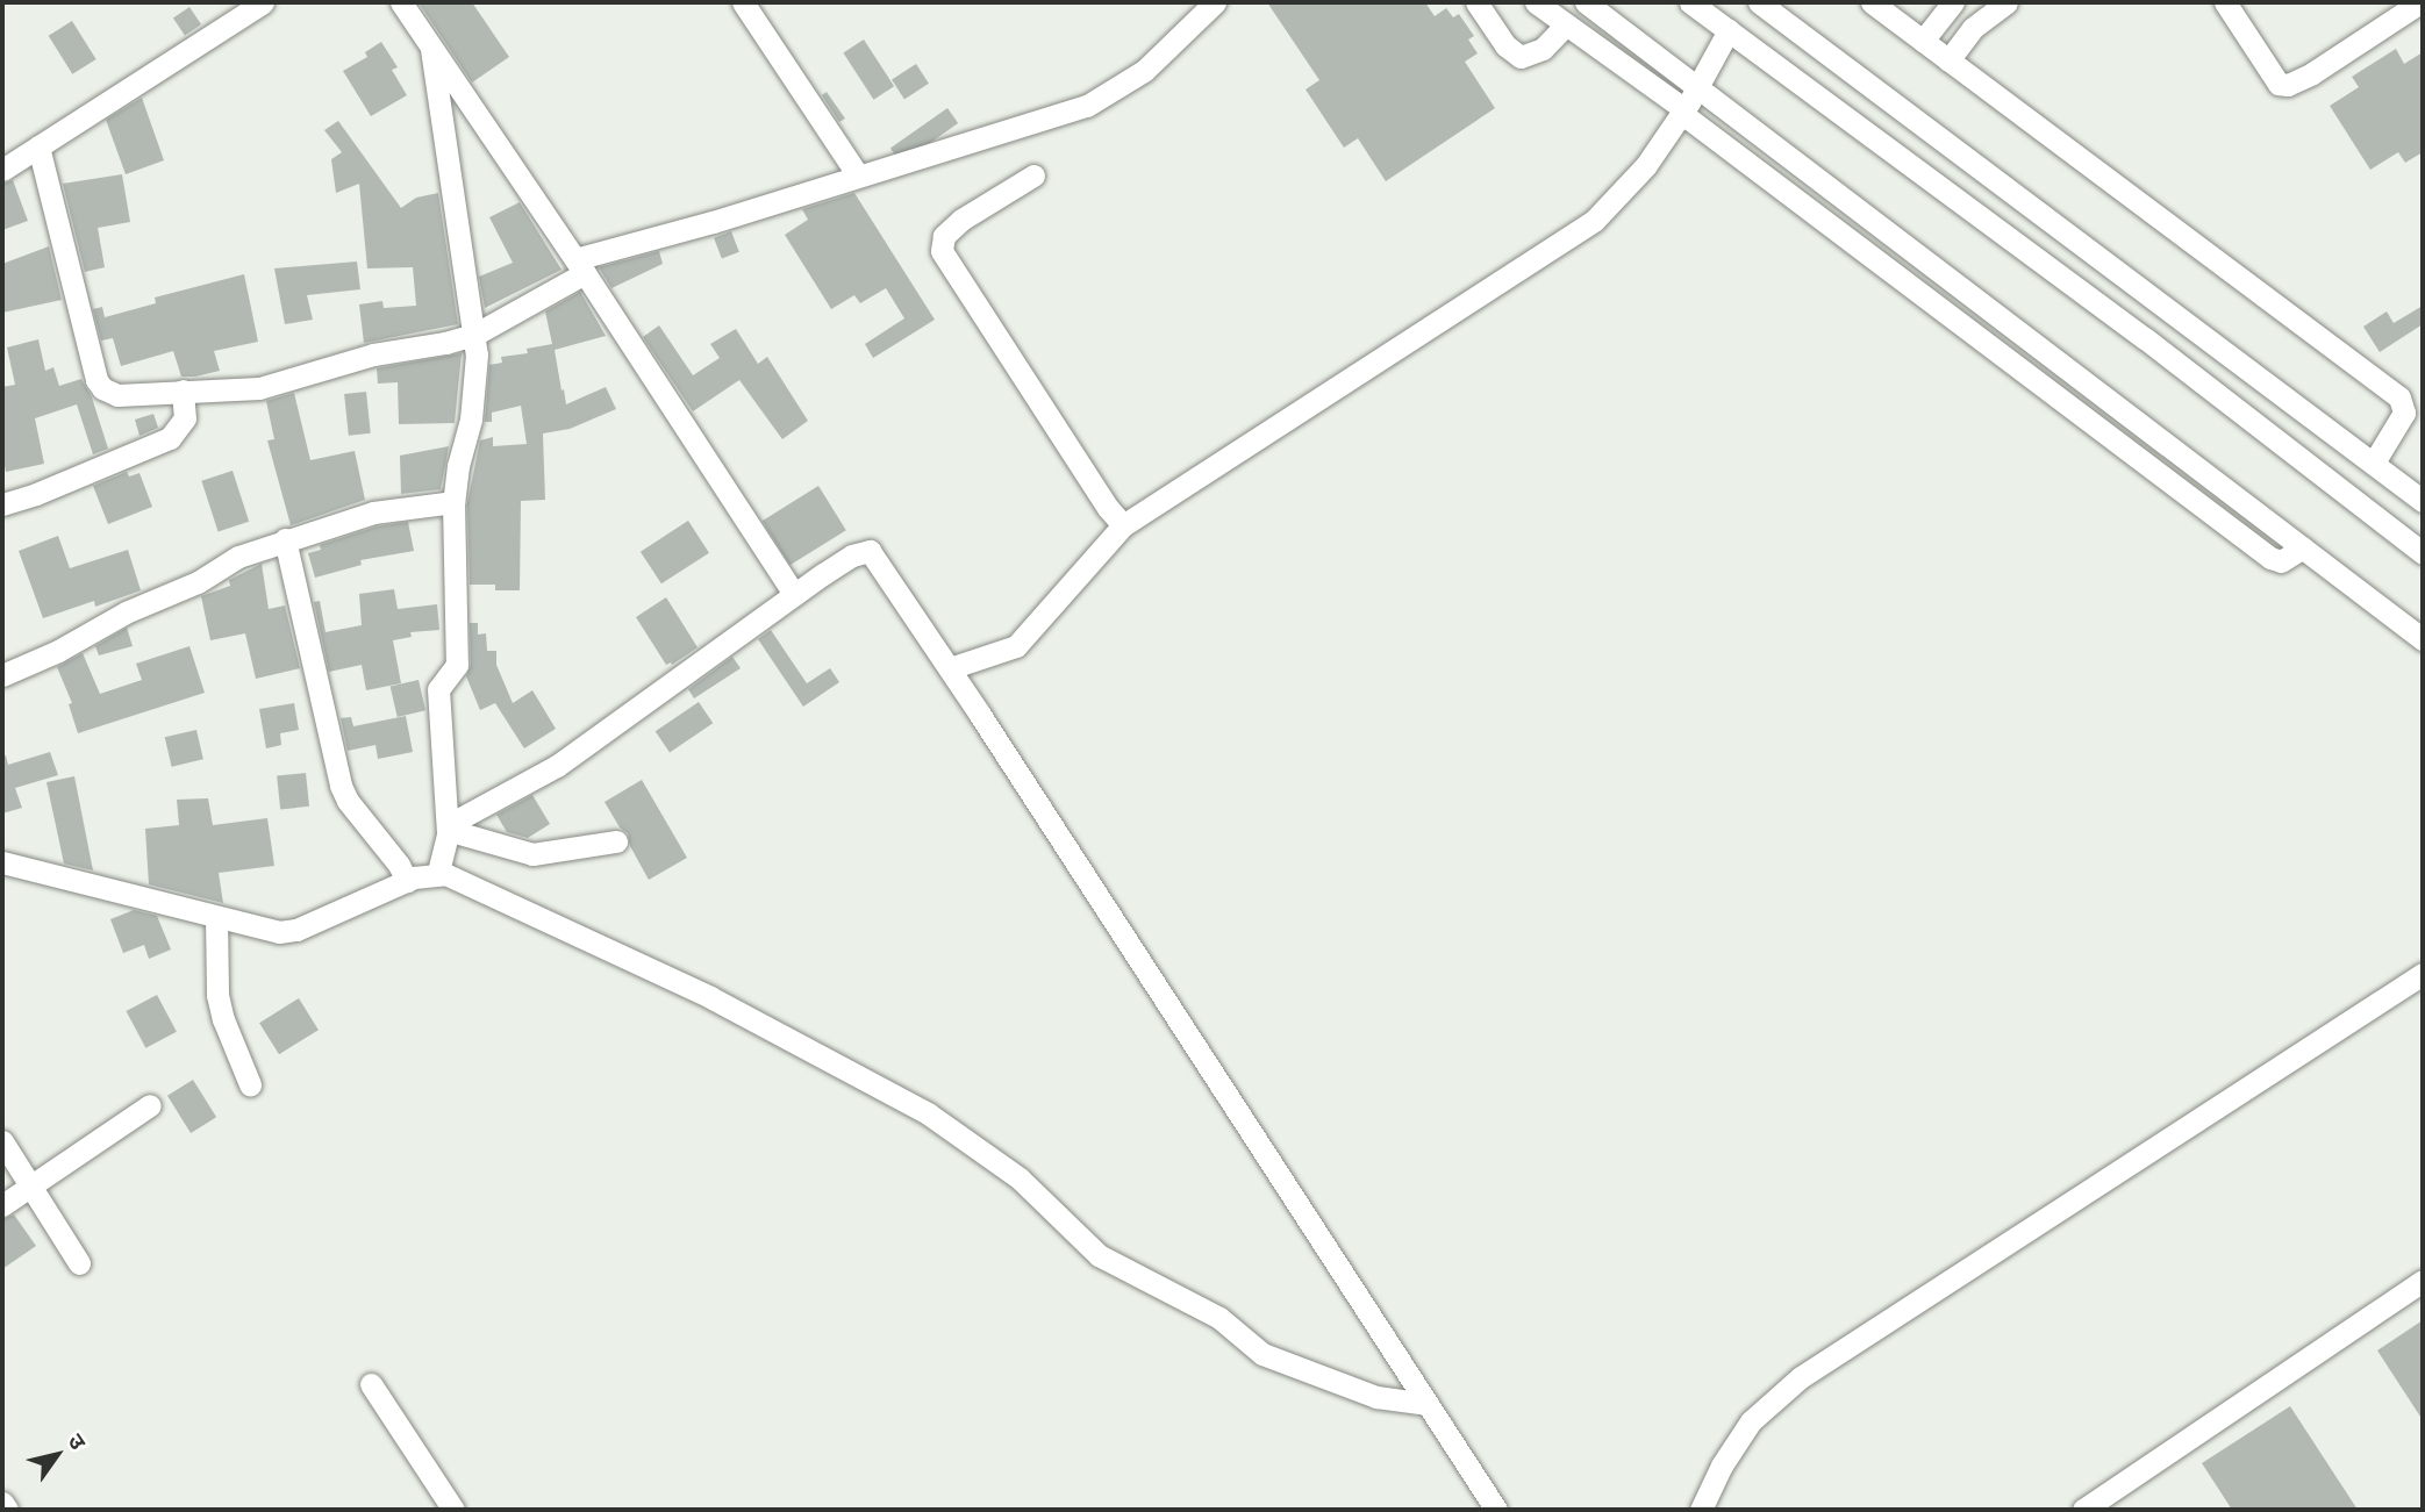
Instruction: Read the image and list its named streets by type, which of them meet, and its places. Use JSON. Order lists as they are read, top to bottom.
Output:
{
  "north": "top right"
}
